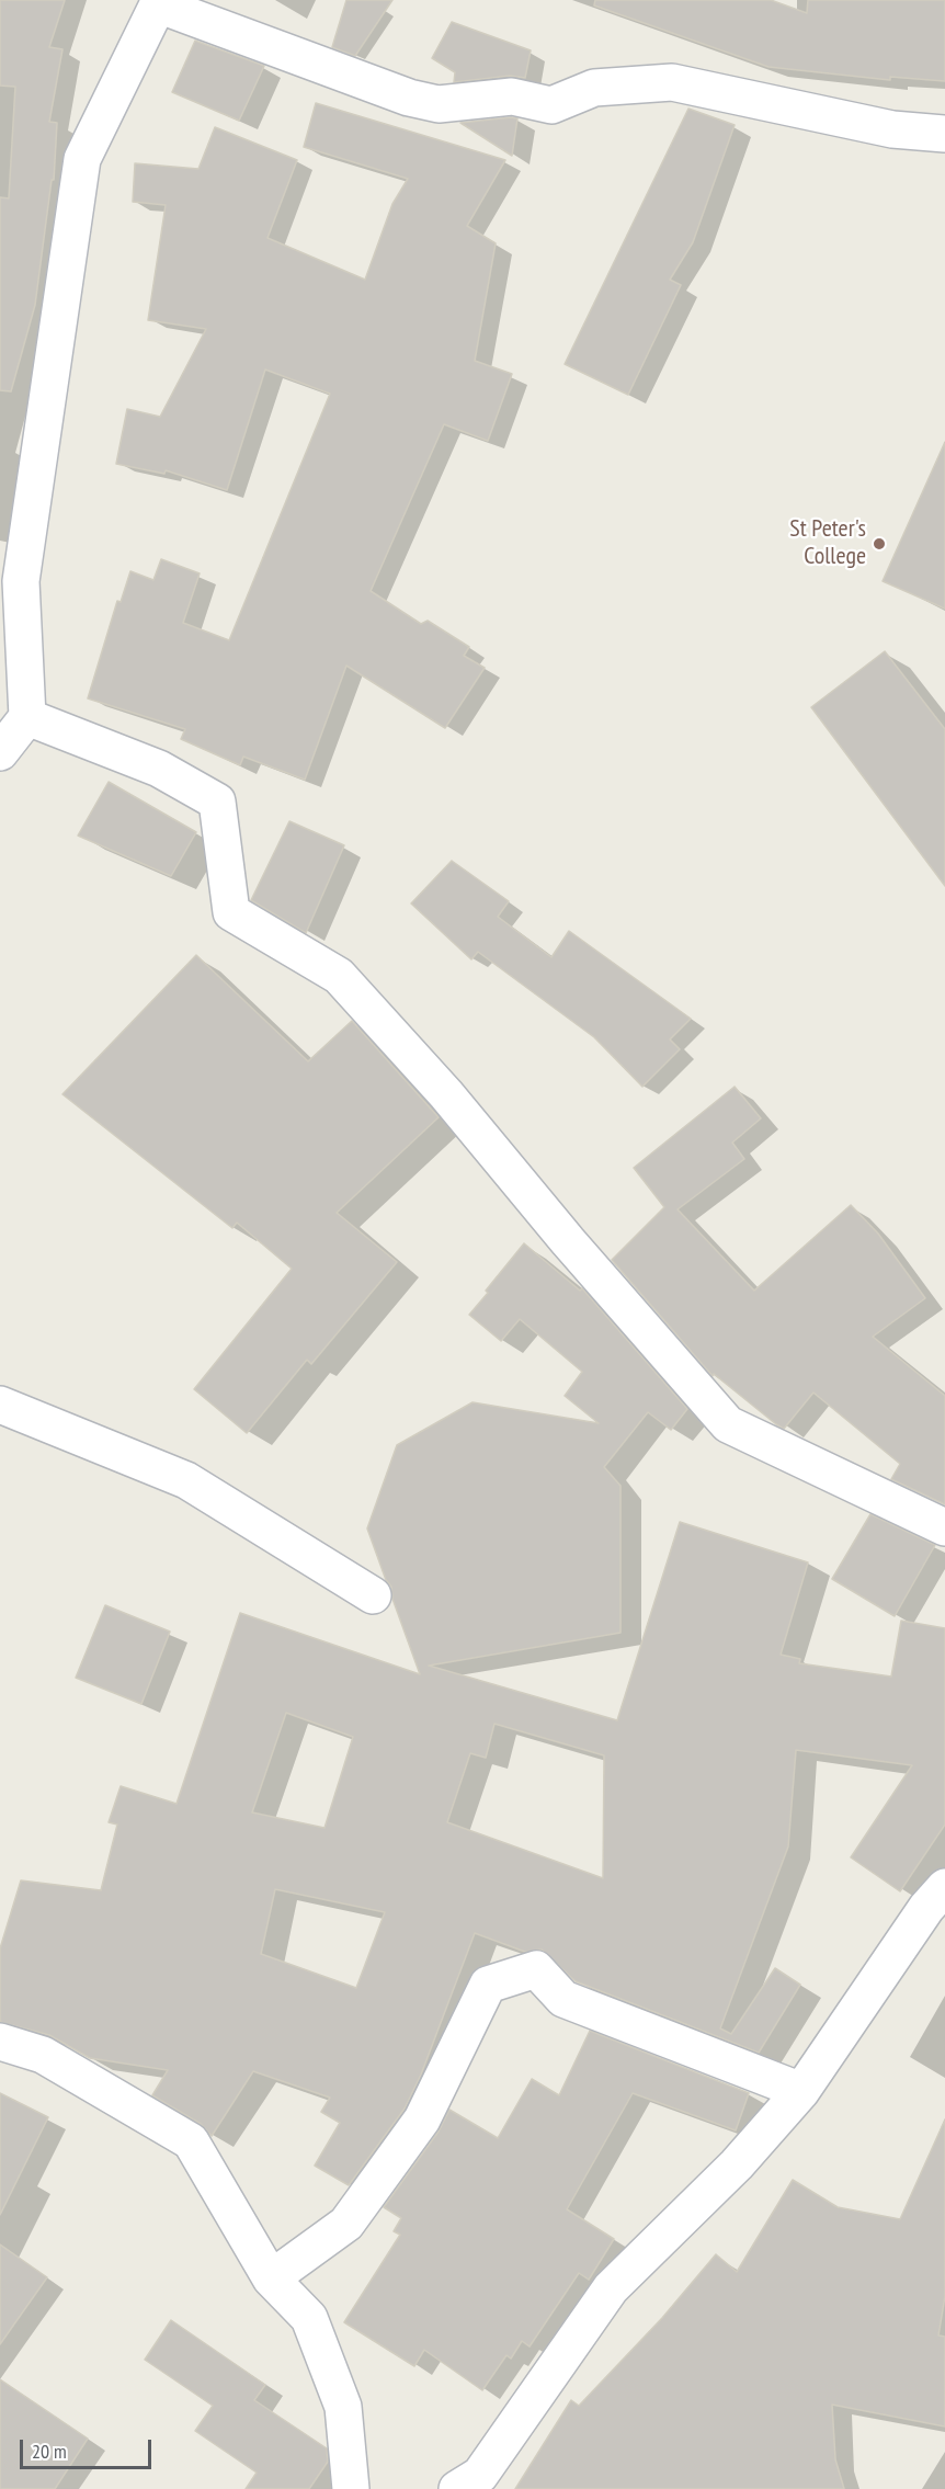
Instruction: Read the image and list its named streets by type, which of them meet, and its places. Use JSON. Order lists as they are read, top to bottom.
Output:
{
  "places": ["St Peter's College"],
  "scale_bar": "20 m"
}
